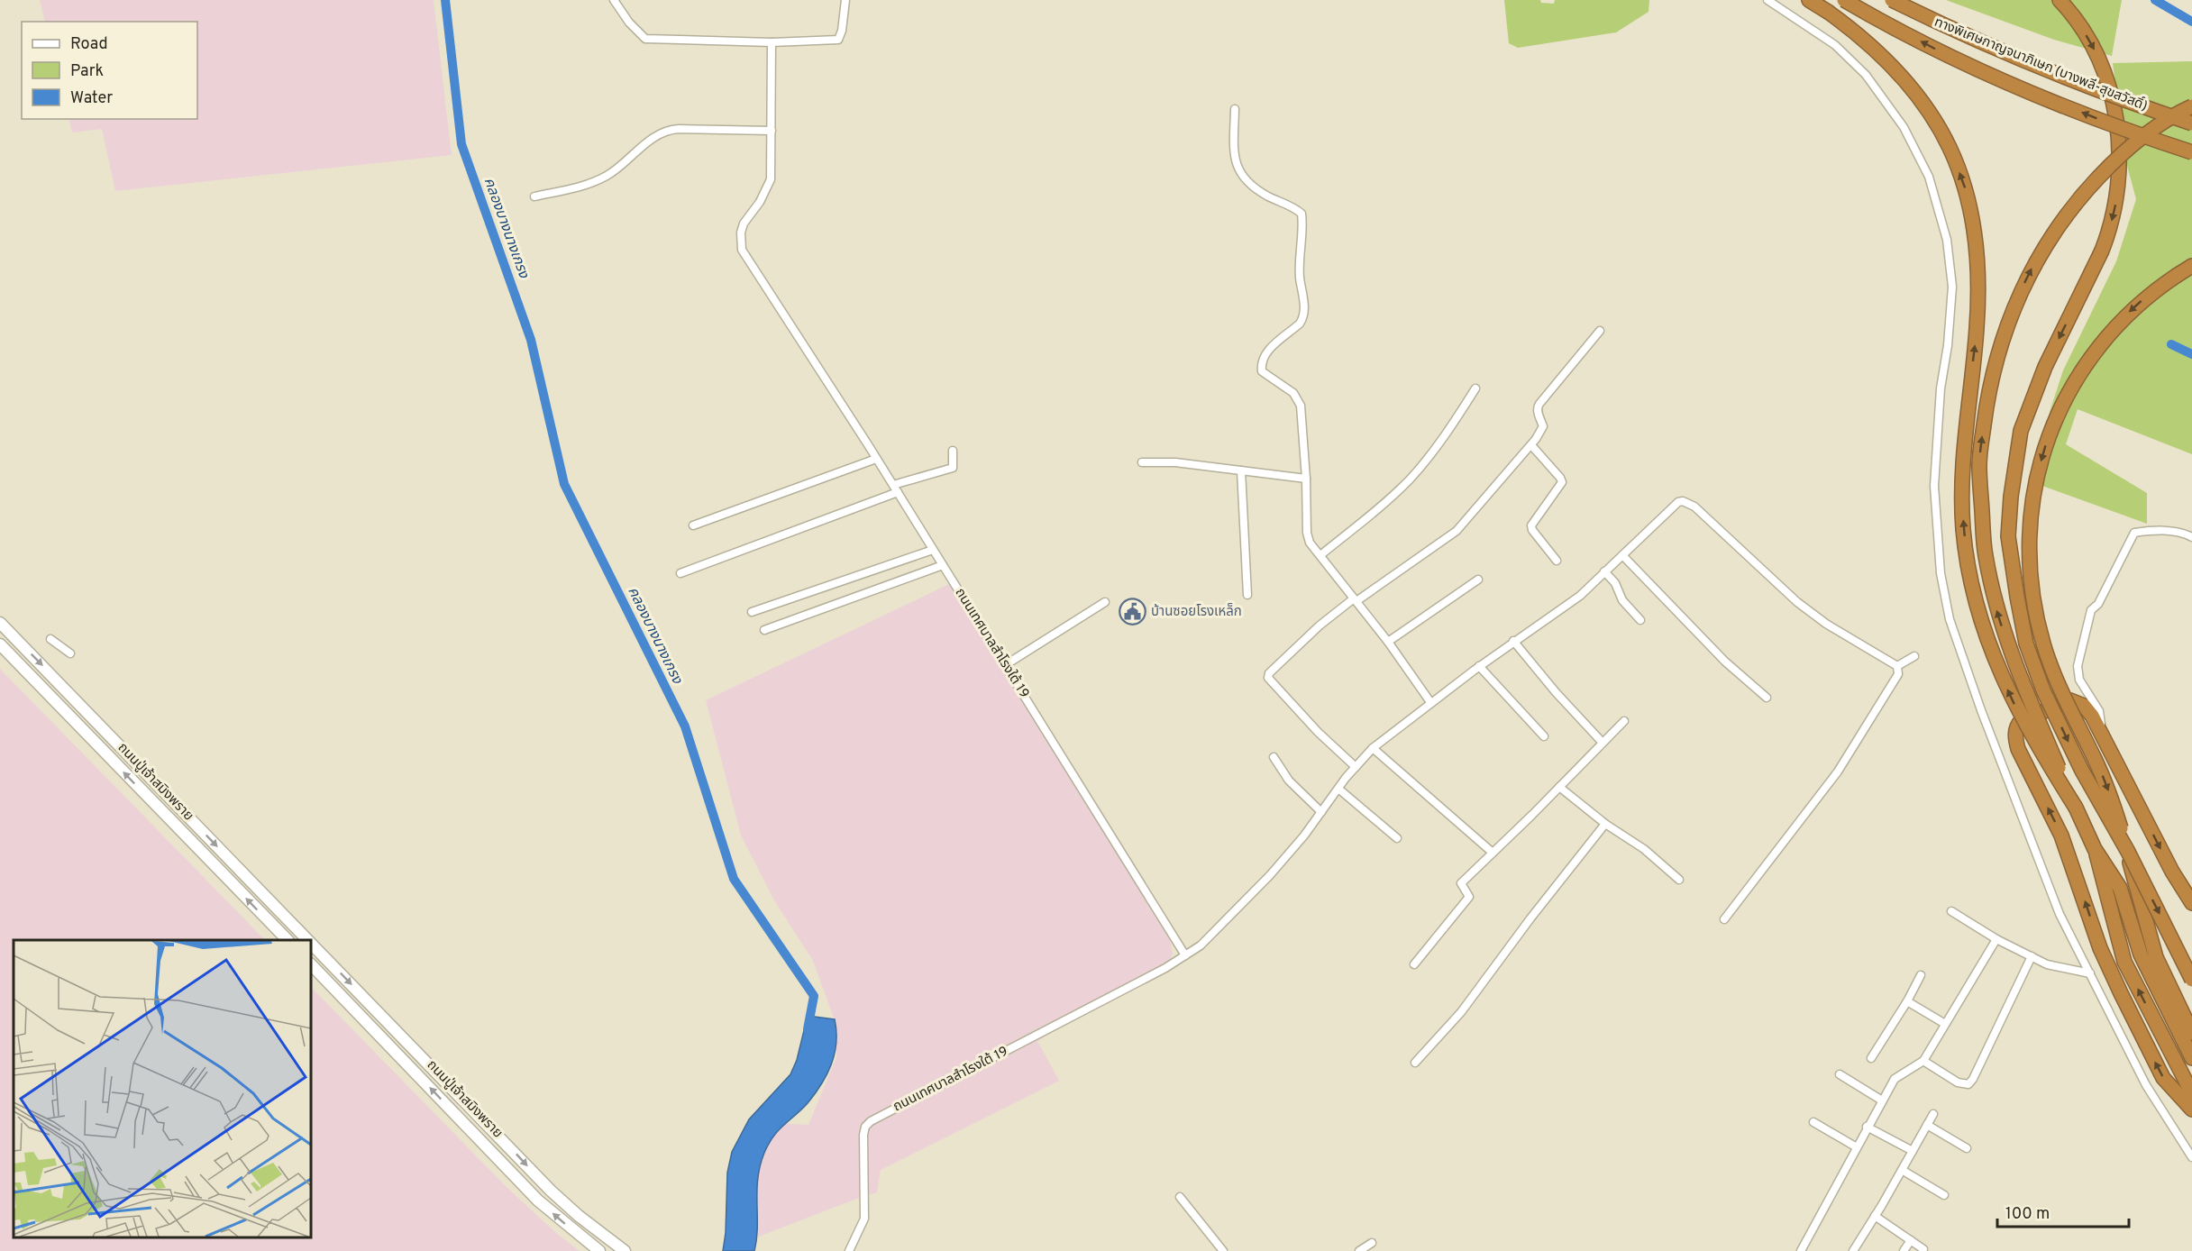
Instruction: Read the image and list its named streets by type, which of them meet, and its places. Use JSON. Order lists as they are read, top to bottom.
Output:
{
  "streets": {
    "highway": ["ทางพิเศษกาญจนาภิเษก (บางพลี-สุขสวัสดิ์)"],
    "main road": ["ถนนปู่เจ้าสมิงพราย"],
    "street": ["ถนนเทศบาลสำโรงใต้ 19"]
  },
  "water": ["คลองบางนางเกรง"],
  "places": {
    "public building": ["บ้านซอยโรงเหล็ก"]
  },
  "legend": ["Road", "Park", "Water"],
  "scale_bar": "100 m"
}
